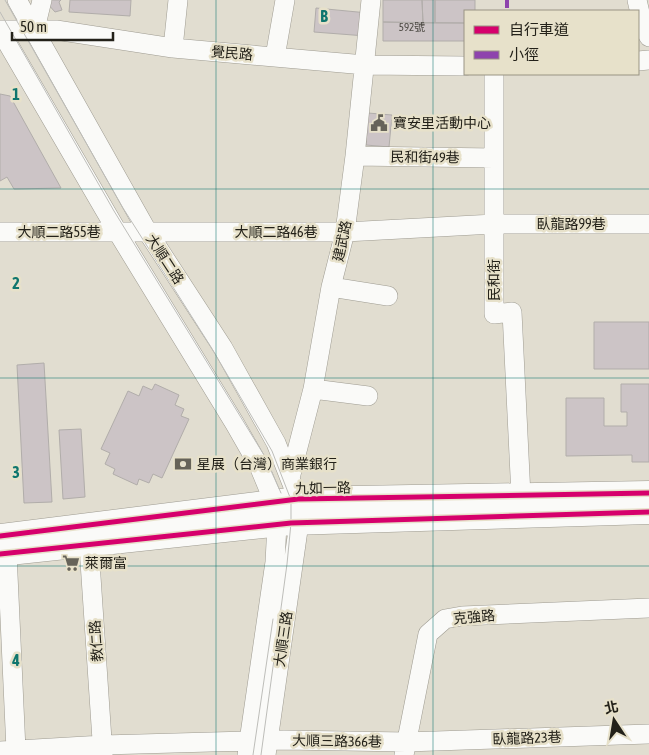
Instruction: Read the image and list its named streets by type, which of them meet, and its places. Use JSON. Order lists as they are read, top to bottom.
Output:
{
  "streets": {
    "main road": ["九如一路"],
    "street": [
      "覺民路",
      "民和街49巷",
      "臥龍路99巷",
      "大順二路55巷",
      "大順二路46巷",
      "建武路",
      "大順二路",
      "民和街",
      "克強路",
      "大順三路",
      "教仁路",
      "臥龍路23巷",
      "大順三路366巷"
    ]
  },
  "crossings": [
    ["覺民路", "建武路"],
    ["覺民路", "大順二路"],
    ["民和街49巷", "建武路"],
    ["民和街49巷", "民和街"],
    ["臥龍路99巷", "大順二路46巷"],
    ["臥龍路99巷", "民和街"],
    ["大順二路55巷", "大順二路46巷"],
    ["大順二路55巷", "大順二路"],
    ["大順二路46巷", "建武路"],
    ["大順二路46巷", "大順二路"],
    ["大順二路46巷", "民和街"],
    ["建武路", "大順二路"],
    ["建武路", "九如一路"],
    ["大順二路", "九如一路"],
    ["大順二路", "大順三路"],
    ["民和街", "九如一路"],
    ["九如一路", "大順三路"],
    ["九如一路", "教仁路"],
    ["克強路", "臥龍路23巷"],
    ["克強路", "大順三路366巷"],
    ["大順三路", "大順三路366巷"],
    ["教仁路", "大順三路366巷"],
    ["臥龍路23巷", "大順三路366巷"]
  ],
  "places": {
    "public building": ["寶安里活動中心"],
    "bank": ["星展（台灣）商業銀行"],
    "supermarket": ["萊爾富"]
  },
  "house_numbers": ["592號"],
  "legend": ["自行車道", "小徑"],
  "scale_bar": "50 m",
  "north": "top",
  "grid": {
    "columns": ["B"],
    "rows": [
      "1",
      "2",
      "3",
      "4"
    ]
  }
}
